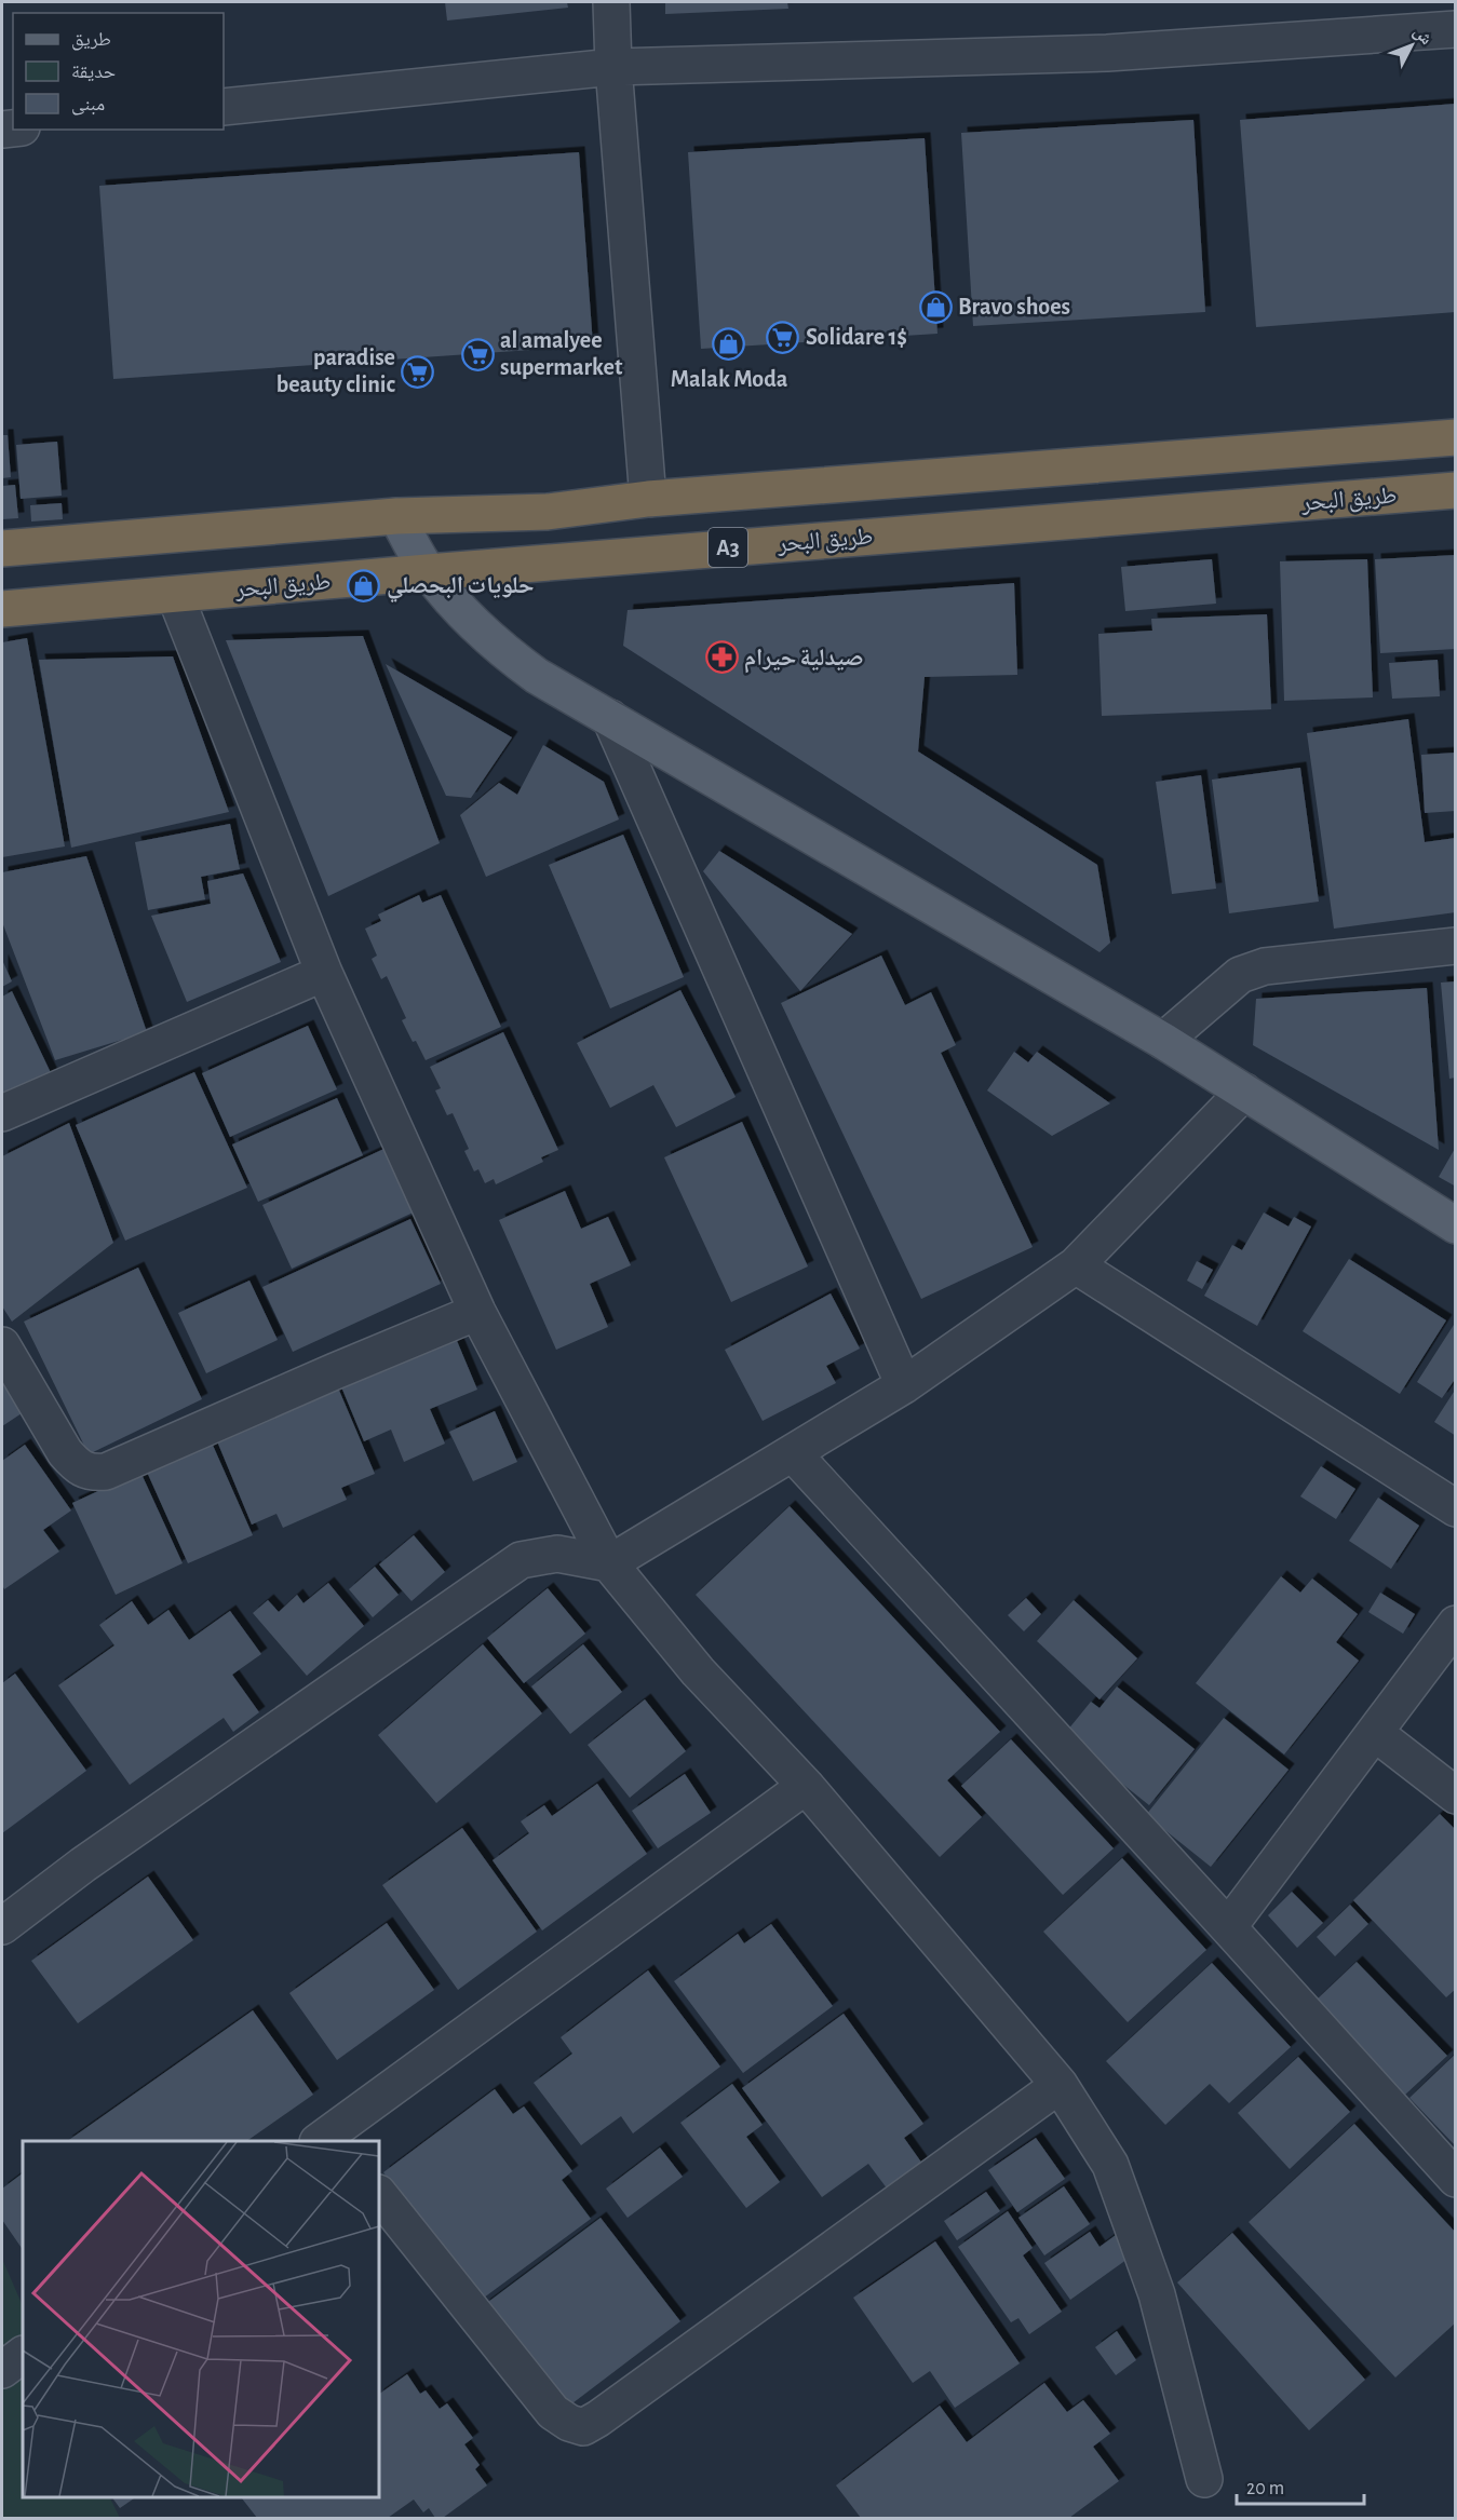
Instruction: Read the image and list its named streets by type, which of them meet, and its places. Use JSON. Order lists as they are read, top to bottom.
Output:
{
  "streets": {
    "highway": ["طريق البحر", "A3"]
  },
  "places": {
    "shop": ["Bravo shoes", "Malak Moda", "حلويات البحصلي"],
    "supermarket": ["Solidare 1$", "al amalyee supermarket", "paradise beauty clinic"],
    "pharmacy": ["صيدلية حيرام"]
  },
  "legend": ["طريق", "حديقة", "مبنى"],
  "scale_bar": "20 m",
  "north": "top right"
}
